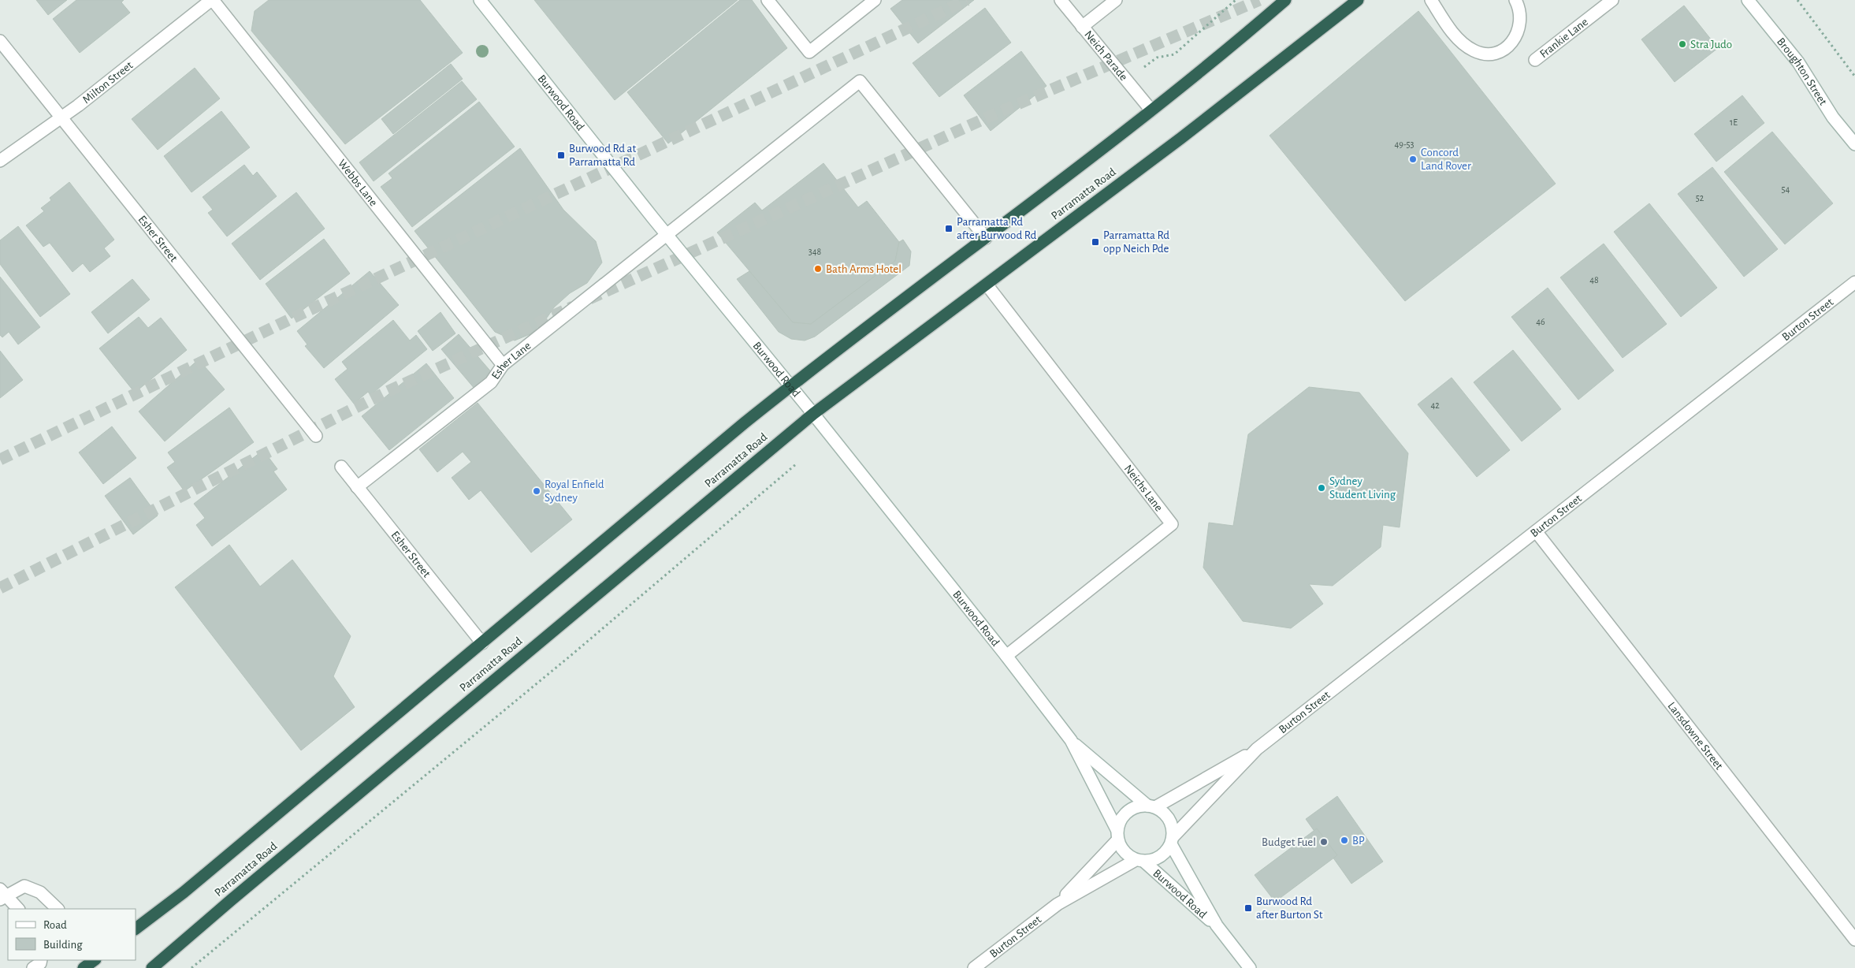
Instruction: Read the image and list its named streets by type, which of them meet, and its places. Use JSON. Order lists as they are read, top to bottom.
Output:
{
  "streets": {
    "highway": ["Parramatta Road"],
    "street": [
      "Frankie Lane",
      "Neich Parade",
      "Broughton Street",
      "Milton Street",
      "Burwood Road",
      "Webbs Lane",
      "Esher Street",
      "Burton Street",
      "Esher Lane",
      "Neichs Lane",
      "Lansdowne Street"
    ]
  },
  "crossings": [
    ["Neich Parade", "Parramatta Road"],
    ["Milton Street", "Webbs Lane"],
    ["Milton Street", "Esher Street"],
    ["Burwood Road", "Parramatta Road"],
    ["Burwood Road", "Burton Street"],
    ["Burwood Road", "Esher Lane"],
    ["Burwood Road", "Neichs Lane"],
    ["Webbs Lane", "Esher Lane"],
    ["Parramatta Road", "Esher Street"],
    ["Parramatta Road", "Esher Lane"],
    ["Parramatta Road", "Neichs Lane"],
    ["Esher Street", "Esher Lane"],
    ["Burton Street", "Lansdowne Street"]
  ],
  "places": {
    "other": [
      "Stra Judo",
      "Concord Land Rover",
      "Bath Arms Hotel",
      "Sydney Student Living",
      "Royal Enfield Sydney",
      "BP",
      "Budget Fuel"
    ],
    "transit": [
      "Burwood Rd at Parramatta Rd",
      "Parramatta Rd after Burwood Rd",
      "Parramatta Rd opp Neich Pde",
      "Burwood Rd after Burton St"
    ]
  },
  "house_numbers": [
    "1E",
    "49-53",
    "54",
    "52",
    "348",
    "48",
    "46",
    "42"
  ],
  "legend": ["Road", "Building"]
}
